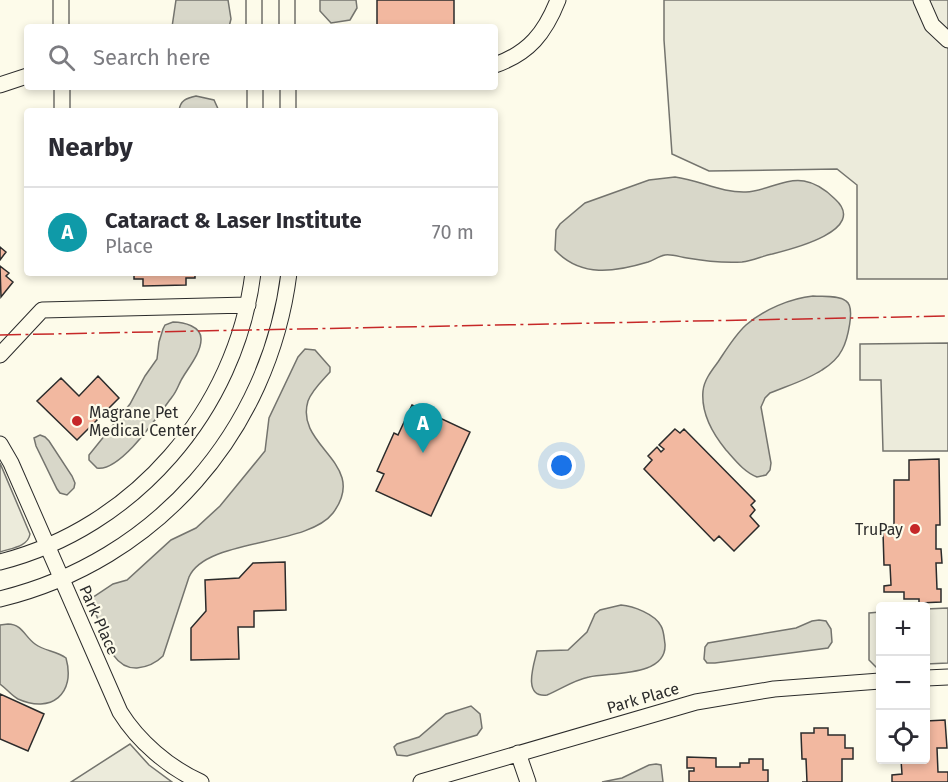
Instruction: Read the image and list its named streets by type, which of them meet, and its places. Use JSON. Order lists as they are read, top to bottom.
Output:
{
  "streets": {
    "street": ["Park Place"]
  },
  "places": ["Magrane Pet Medical Center", "TruPay"],
  "page": {
    "search": "Search here",
    "heading": "Nearby",
    "list": [
      {
        "mark": "A",
        "name": "Cataract & Laser Institute",
        "note": "Place",
        "value": "70 m"
      }
    ],
    "pins": "A",
    "map_buttons": ["+", "−"]
  }
}
